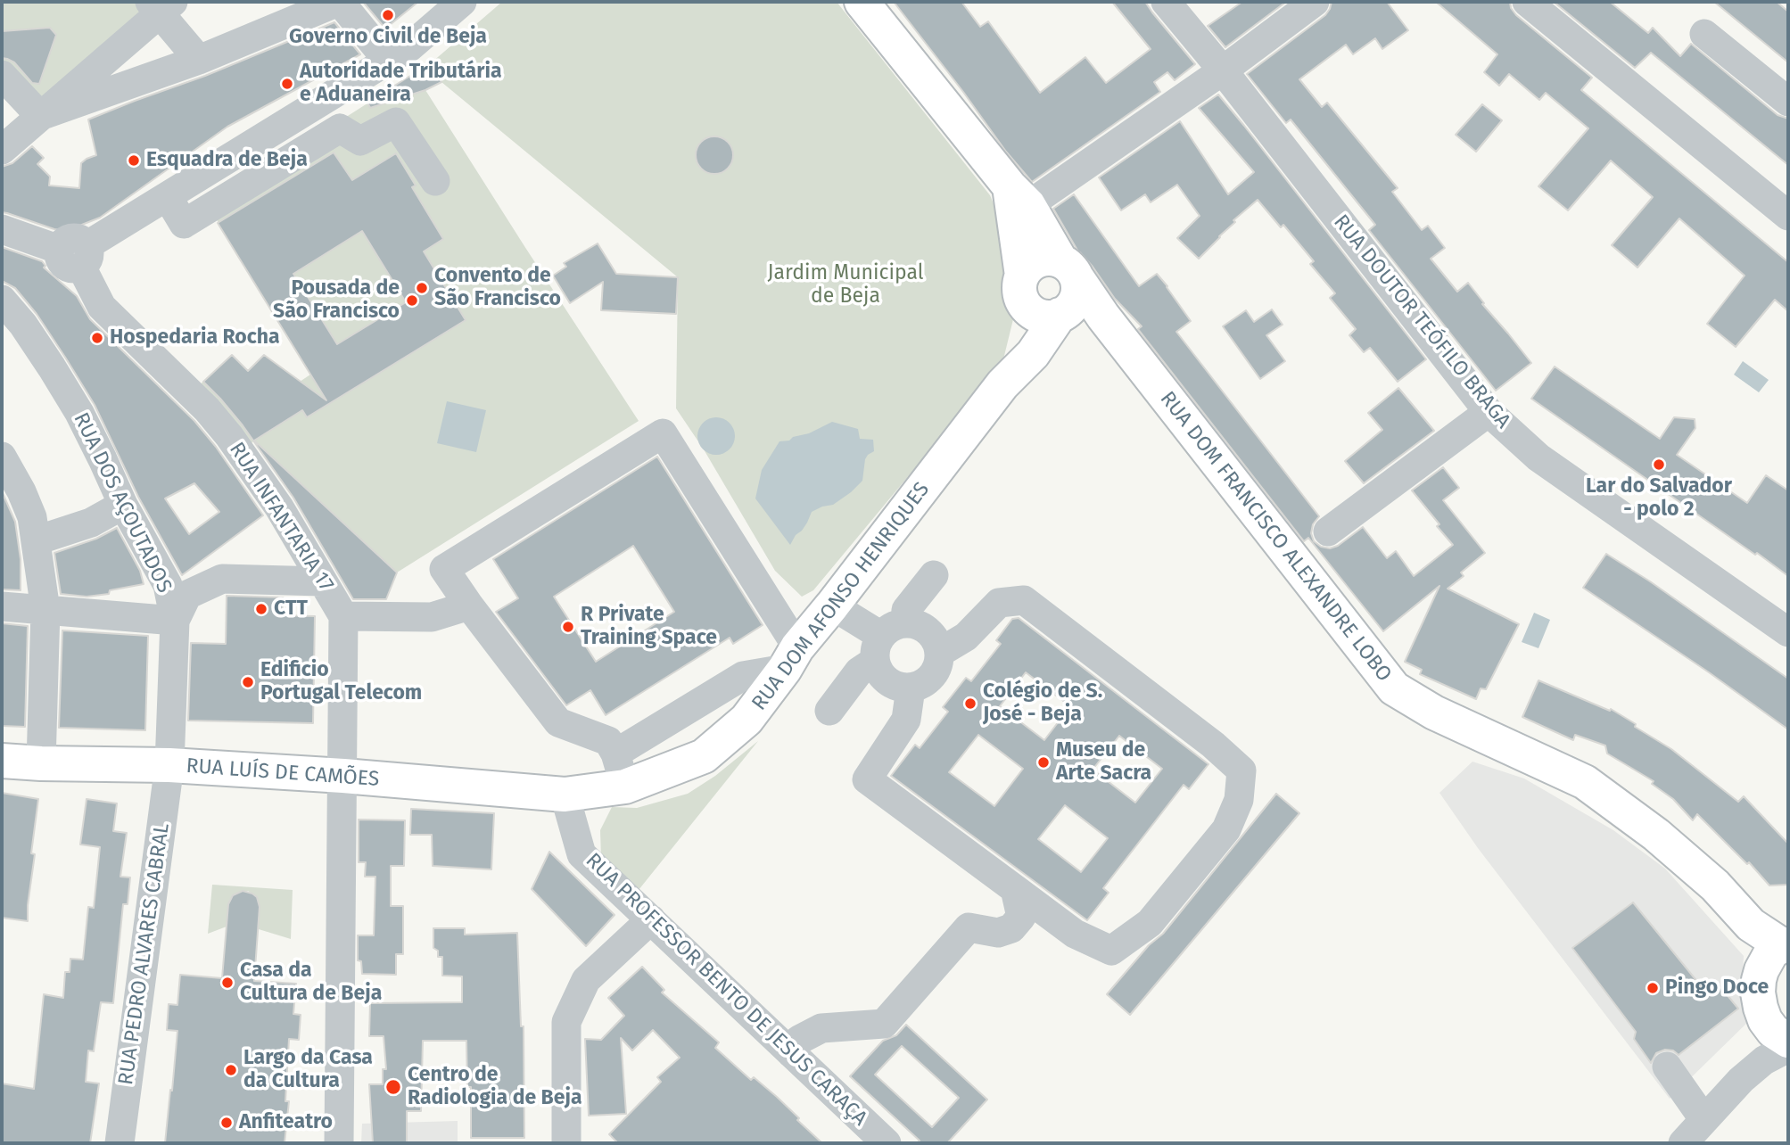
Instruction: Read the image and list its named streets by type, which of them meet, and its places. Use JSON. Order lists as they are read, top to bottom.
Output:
{
  "streets": {
    "main road": ["RUA DOM FRANCISCO ALEXANDRE LOBO", "RUA DOM AFONSO HENRIQUES", "RUA LUÍS DE CAMÕES"],
    "street": [
      "RUA DOUTOR TEÓFILO BRAGA",
      "RUA DOS AÇOUTADOS",
      "RUA INFANTARIA 17",
      "RUA PEDRO ALVARES CABRAL",
      "RUA PROFESSOR BENTO DE JESUS CARAÇA"
    ]
  },
  "crossings": [
    ["RUA DOS AÇOUTADOS", "RUA LUÍS DE CAMÕES"],
    ["RUA DOS AÇOUTADOS", "RUA PEDRO ALVARES CABRAL"],
    ["RUA DOM FRANCISCO ALEXANDRE LOBO", "RUA DOM AFONSO HENRIQUES"],
    ["RUA DOM AFONSO HENRIQUES", "RUA LUÍS DE CAMÕES"],
    ["RUA DOM AFONSO HENRIQUES", "RUA PROFESSOR BENTO DE JESUS CARAÇA"],
    ["RUA LUÍS DE CAMÕES", "RUA PEDRO ALVARES CABRAL"],
    ["RUA LUÍS DE CAMÕES", "RUA PROFESSOR BENTO DE JESUS CARAÇA"]
  ],
  "parks": ["Jardim Municipal de Beja"],
  "places": [
    "Governo Civil de Beja",
    "Autoridade Tributária e Aduaneira",
    "Esquadra de Beja",
    "Convento de São Francisco",
    "Pousada de São Francisco",
    "Hospedaria Rocha",
    "Lar do Salvador - polo 2",
    "CTT",
    "R Private Training Space",
    "Edificio Portugal Telecom",
    "Colégio de S. José - Beja",
    "Museu de Arte Sacra",
    "Casa da Cultura de Beja",
    "Pingo Doce",
    "Largo da Casa da Cultura",
    "Centro de Radiologia de Beja",
    "Anfiteatro"
  ]
}
